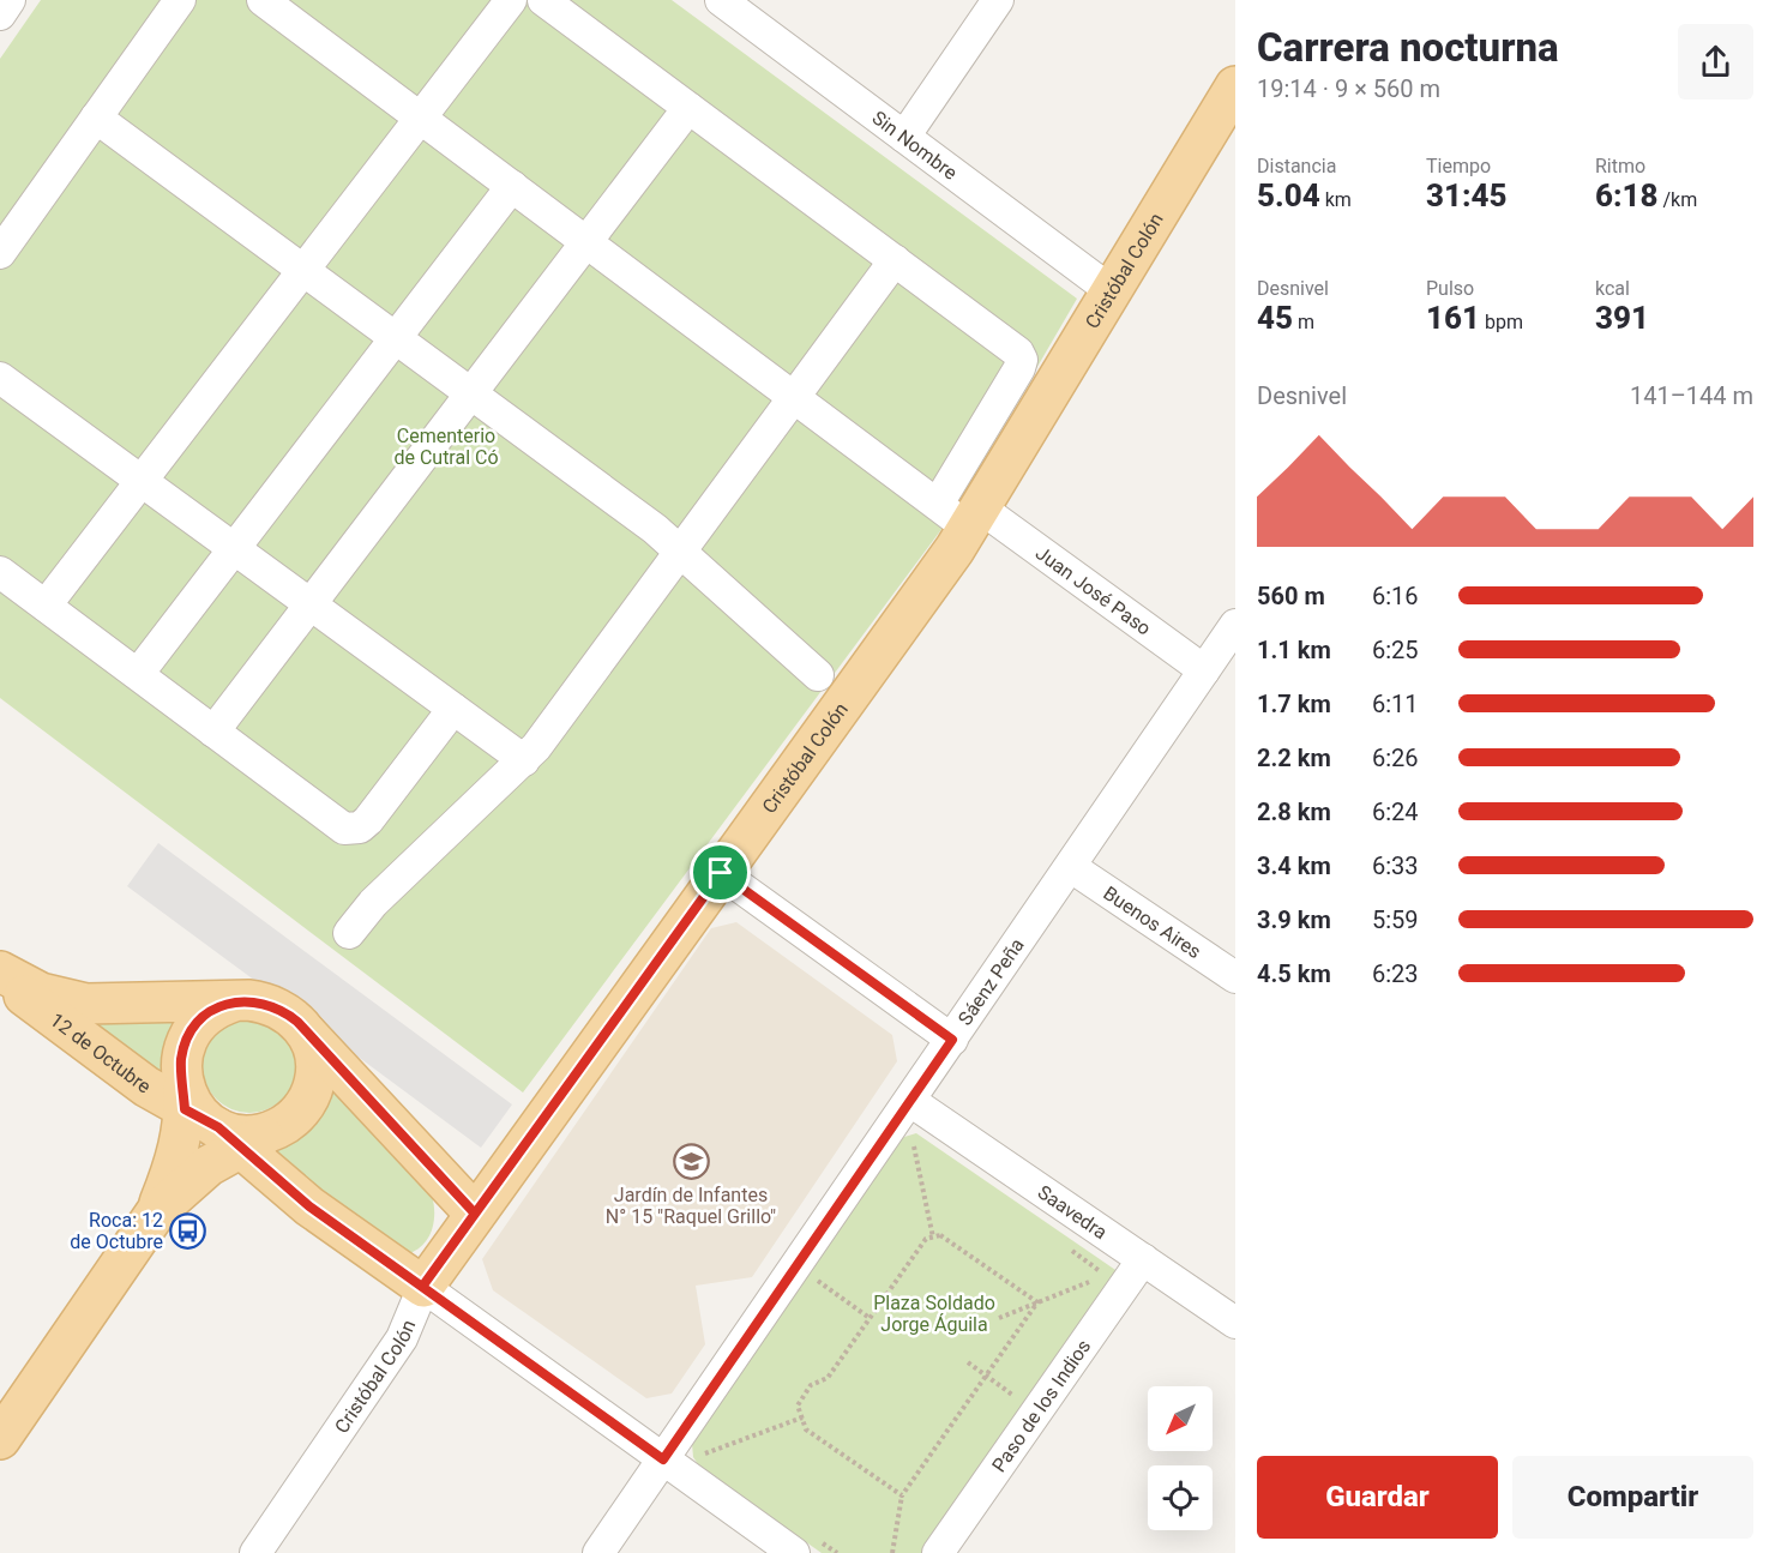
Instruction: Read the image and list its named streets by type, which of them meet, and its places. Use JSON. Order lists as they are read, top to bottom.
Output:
{
  "streets": {
    "main road": ["Cristóbal Colón", "12 de Octubre"],
    "street": [
      "Sin Nombre",
      "Juan José Paso",
      "Buenos Aires",
      "Sáenz Peña",
      "Saavedra",
      "Paso de los Indios"
    ]
  },
  "crossings": [
    ["Sin Nombre", "Cristóbal Colón"],
    ["Cristóbal Colón", "Juan José Paso"],
    ["Cristóbal Colón", "12 de Octubre"],
    ["Juan José Paso", "Sáenz Peña"],
    ["Buenos Aires", "Sáenz Peña"],
    ["Sáenz Peña", "12 de Octubre"],
    ["Sáenz Peña", "Saavedra"],
    ["Saavedra", "Paso de los Indios"]
  ],
  "parks": ["Cementerio de Cutral Có", "Plaza Soldado Jorge Águila"],
  "places": {
    "school or university": ["Jardín de Infantes N° 15 \"Raquel Grillo\""],
    "bus stop": ["Roca: 12 de Octubre"]
  },
  "north": "bottom left",
  "page": {
    "heading": ["Carrera nocturna", "19:14 · 9 × 560 m"],
    "stats": [
      ["Distancia", "5.04 km"],
      ["Tiempo", "31:45"],
      ["Ritmo", "6:18 /km"],
      ["Desnivel", "45 m"],
      ["Pulso", "161 bpm"],
      ["kcal", "391"]
    ],
    "chart": ["Desnivel", "141–144 m"],
    "list": [
      {
        "name": "560 m",
        "note": "6:16"
      },
      {
        "name": "1.1 km",
        "note": "6:25"
      },
      {
        "name": "1.7 km",
        "note": "6:11"
      },
      {
        "name": "2.2 km",
        "note": "6:26"
      },
      {
        "name": "2.8 km",
        "note": "6:24"
      },
      {
        "name": "3.4 km",
        "note": "6:33"
      },
      {
        "name": "3.9 km",
        "note": "5:59"
      },
      {
        "name": "4.5 km",
        "note": "6:23"
      }
    ],
    "buttons": ["Guardar", "Compartir"]
  }
}
